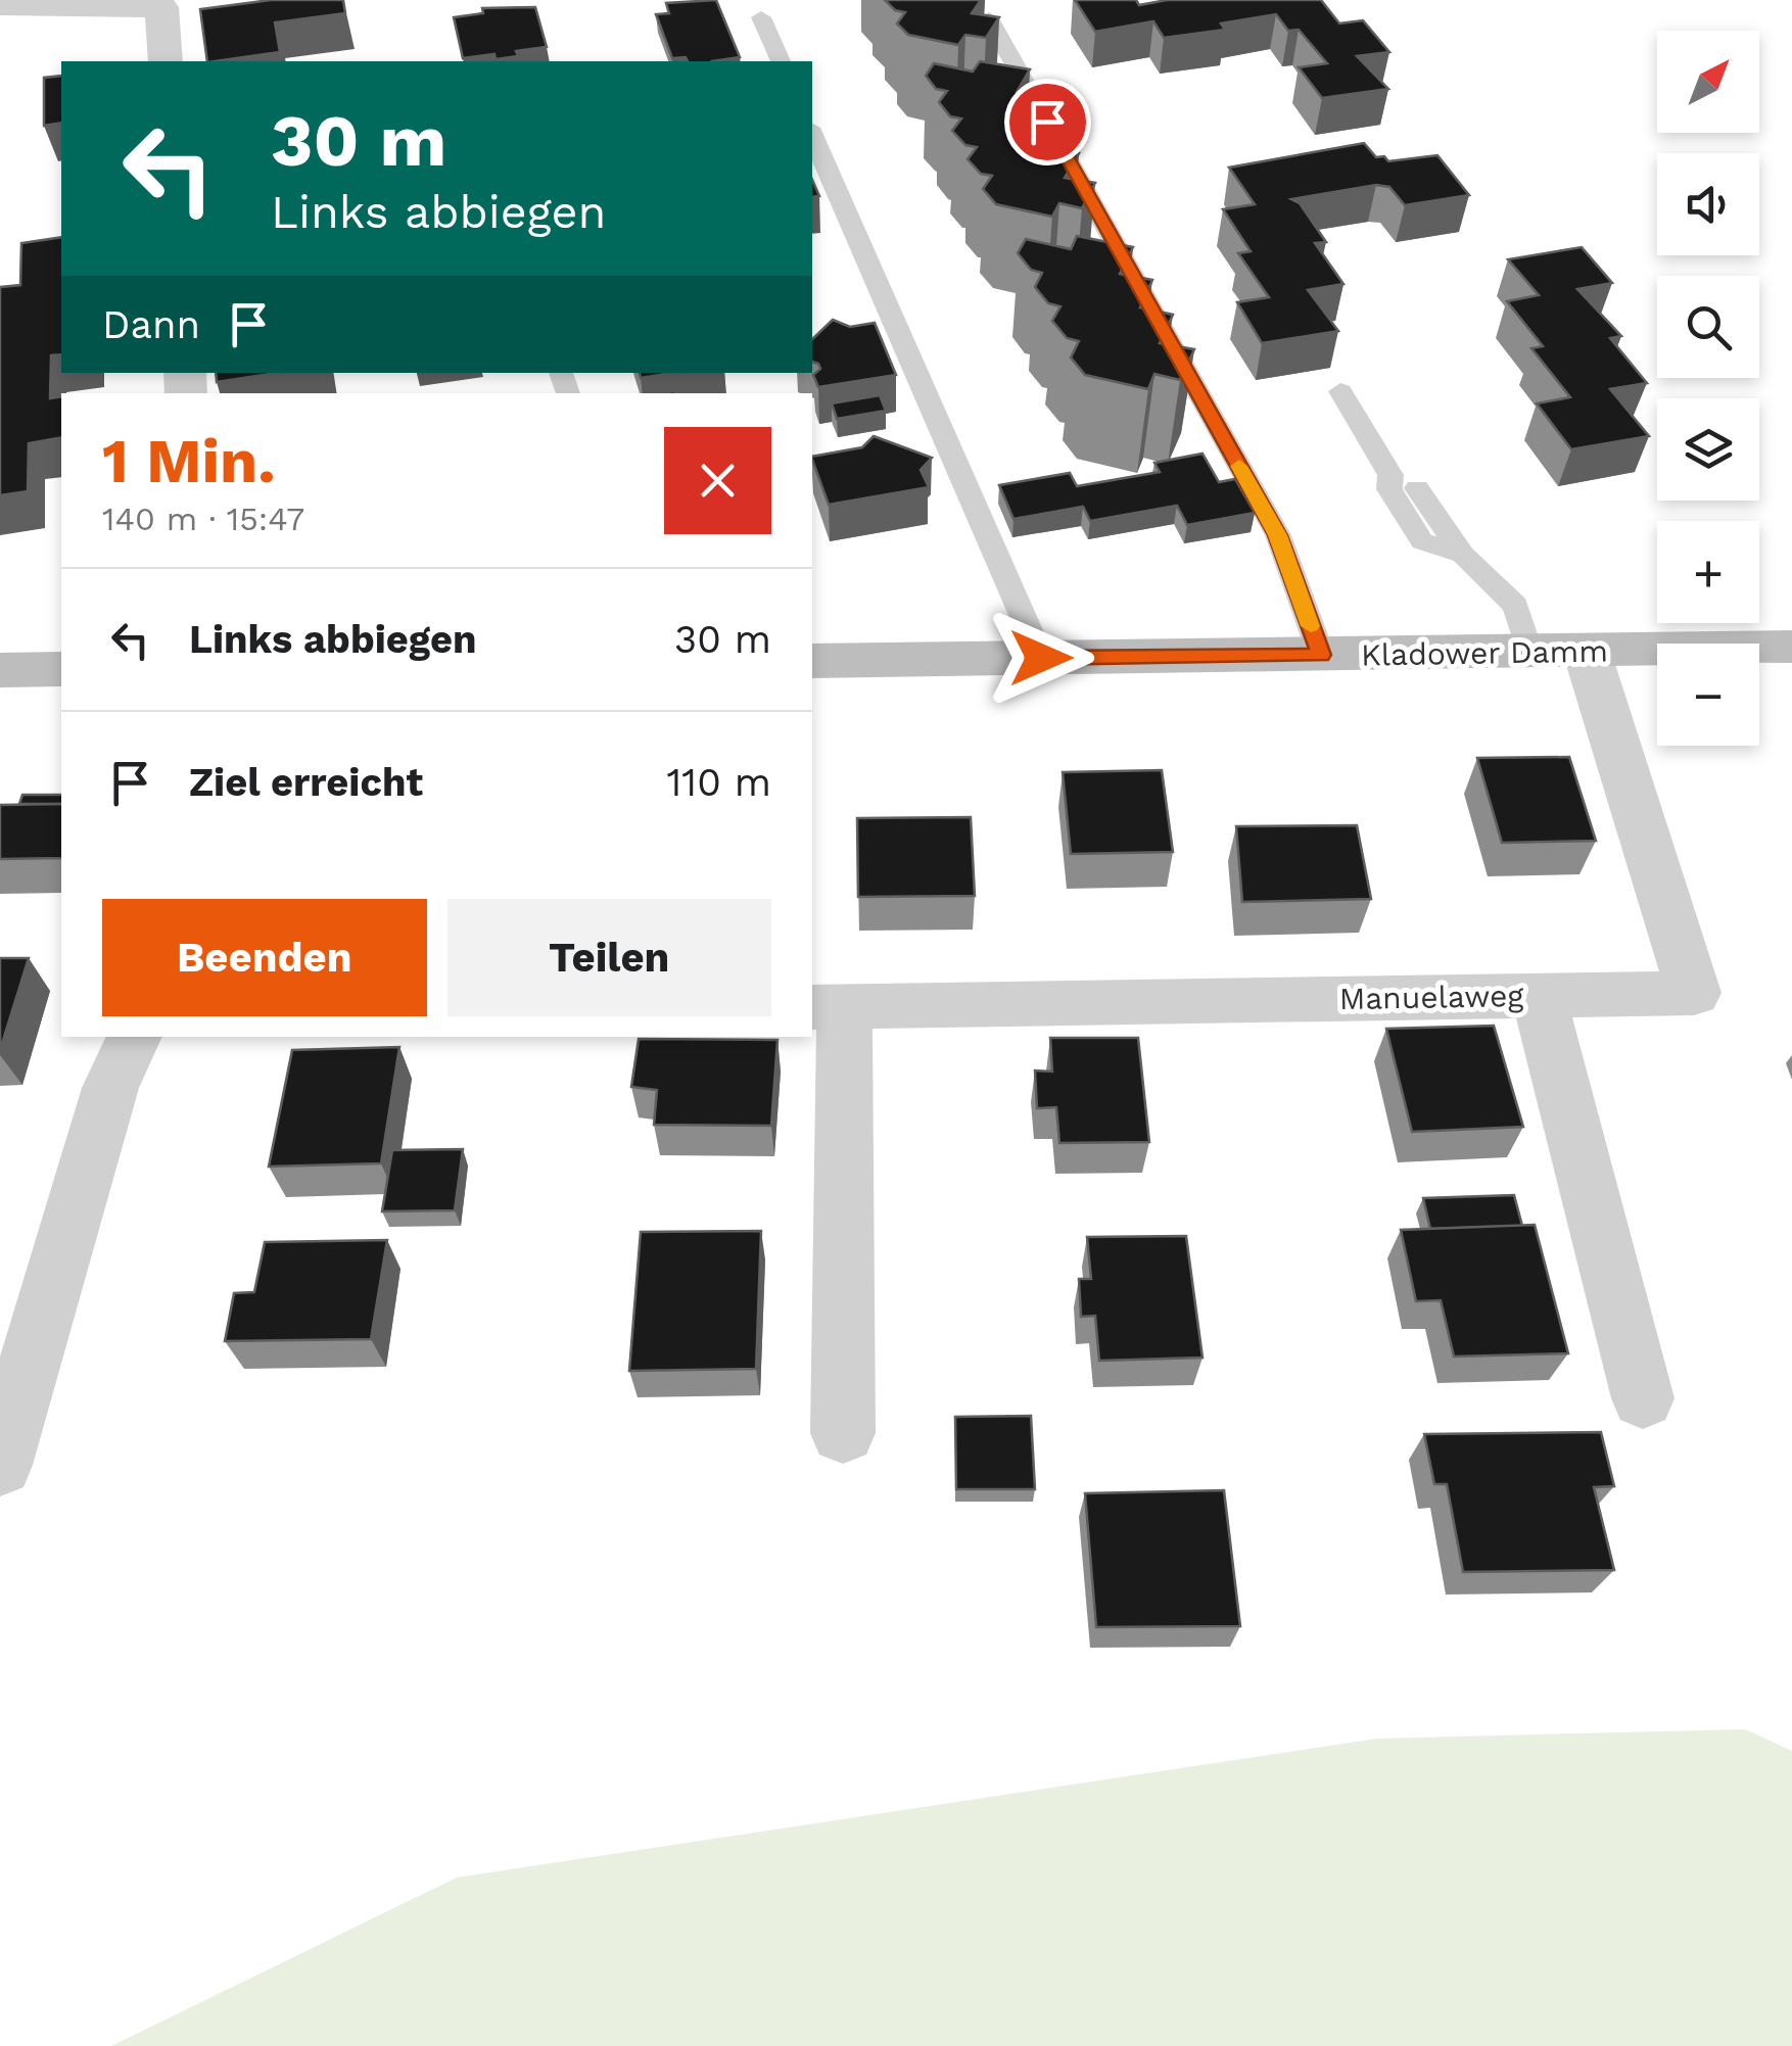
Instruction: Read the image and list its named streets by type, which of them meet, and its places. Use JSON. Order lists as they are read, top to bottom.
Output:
{
  "streets": {
    "main road": ["Kladower Damm"],
    "street": ["Manuelaweg"]
  },
  "crossings": [
    ["Kladower Damm", "Manuelaweg"]
  ],
  "north": "top right",
  "page": {
    "map_buttons": ["+", "−"],
    "turn": ["30 m", "Links abbiegen"],
    "then": "Dann",
    "heading": ["1 Min.", "140 m · 15:47"],
    "list": [
      {
        "name": "Links abbiegen",
        "value": "30 m"
      },
      {
        "name": "Ziel erreicht",
        "value": "110 m"
      }
    ],
    "buttons": ["Beenden", "Teilen"]
  }
}
